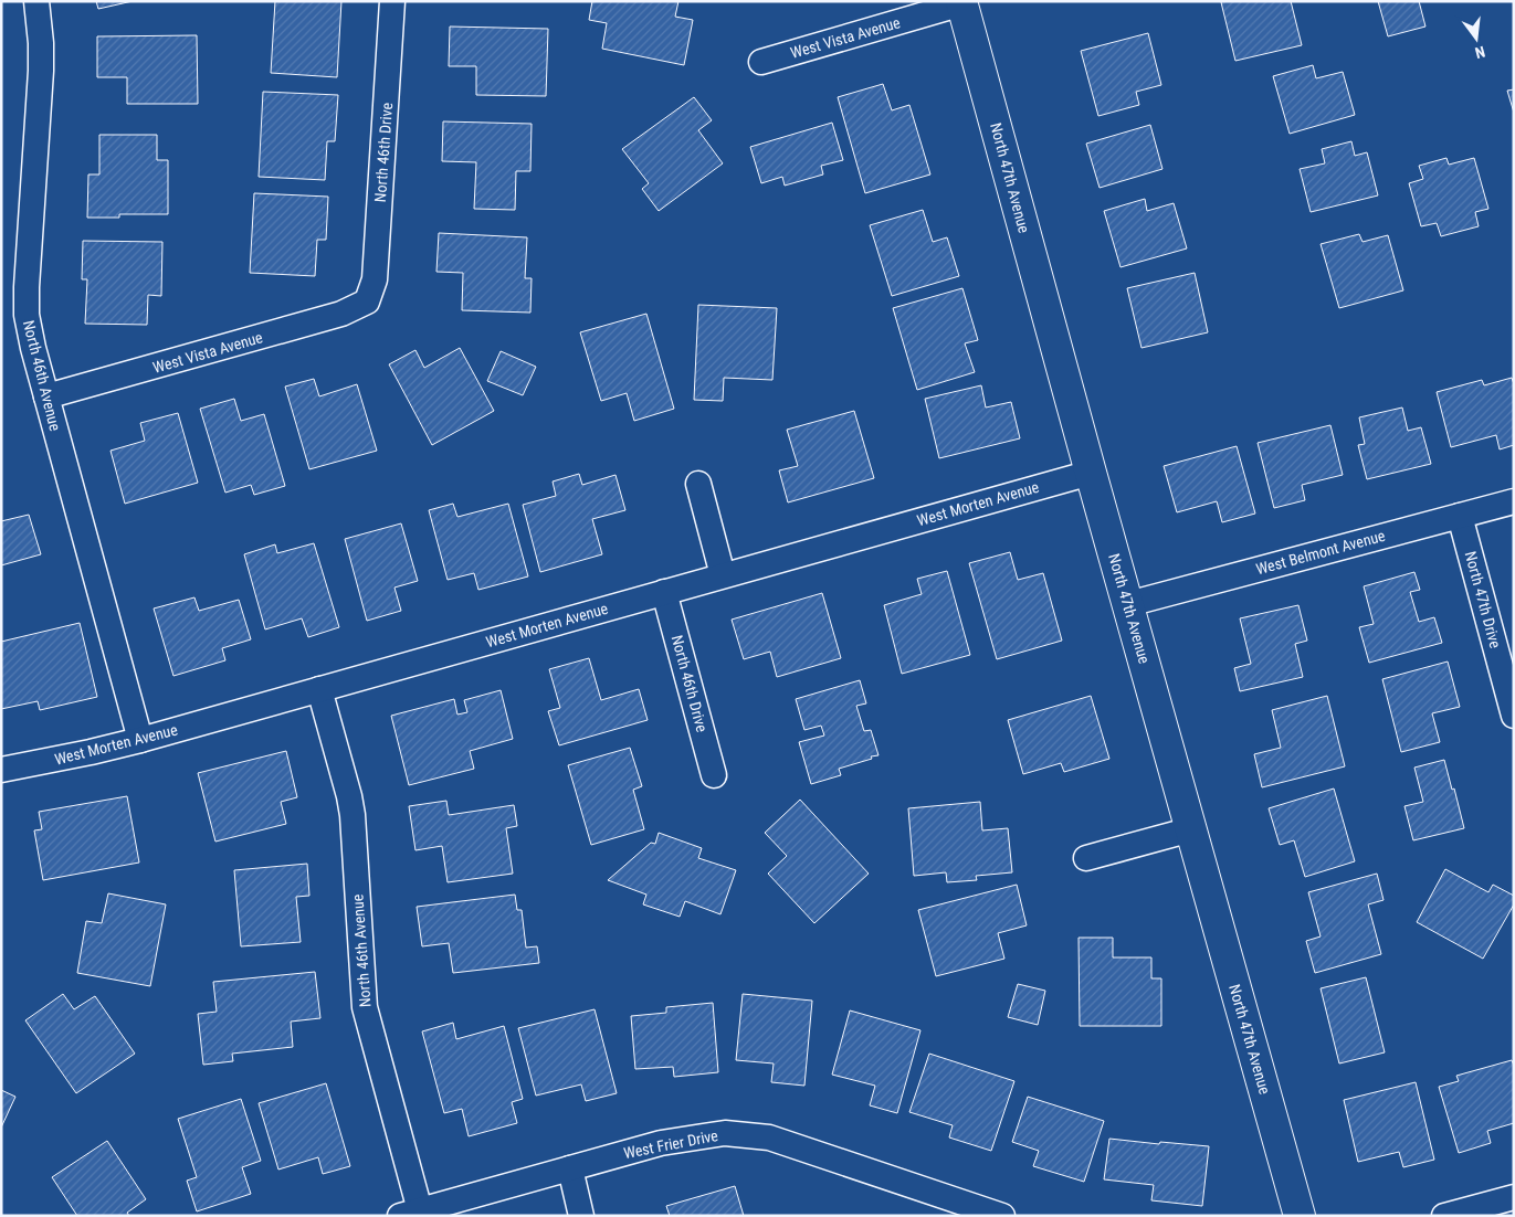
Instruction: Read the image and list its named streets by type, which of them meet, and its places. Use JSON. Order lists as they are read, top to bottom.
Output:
{
  "streets": {
    "street": [
      "West Vista Avenue",
      "North 46th Drive",
      "North 47th Avenue",
      "North 46th Avenue",
      "West Morten Avenue",
      "West Belmont Avenue",
      "North 47th Drive",
      "West Frier Drive"
    ]
  },
  "crossings": [
    ["West Vista Avenue", "North 46th Drive"],
    ["West Vista Avenue", "North 47th Avenue"],
    ["West Vista Avenue", "North 46th Avenue"],
    ["North 46th Drive", "West Morten Avenue"],
    ["North 47th Avenue", "West Morten Avenue"],
    ["North 47th Avenue", "West Belmont Avenue"],
    ["North 46th Avenue", "West Morten Avenue"],
    ["North 46th Avenue", "West Frier Drive"],
    ["West Belmont Avenue", "North 47th Drive"]
  ],
  "north": "bottom"
}
